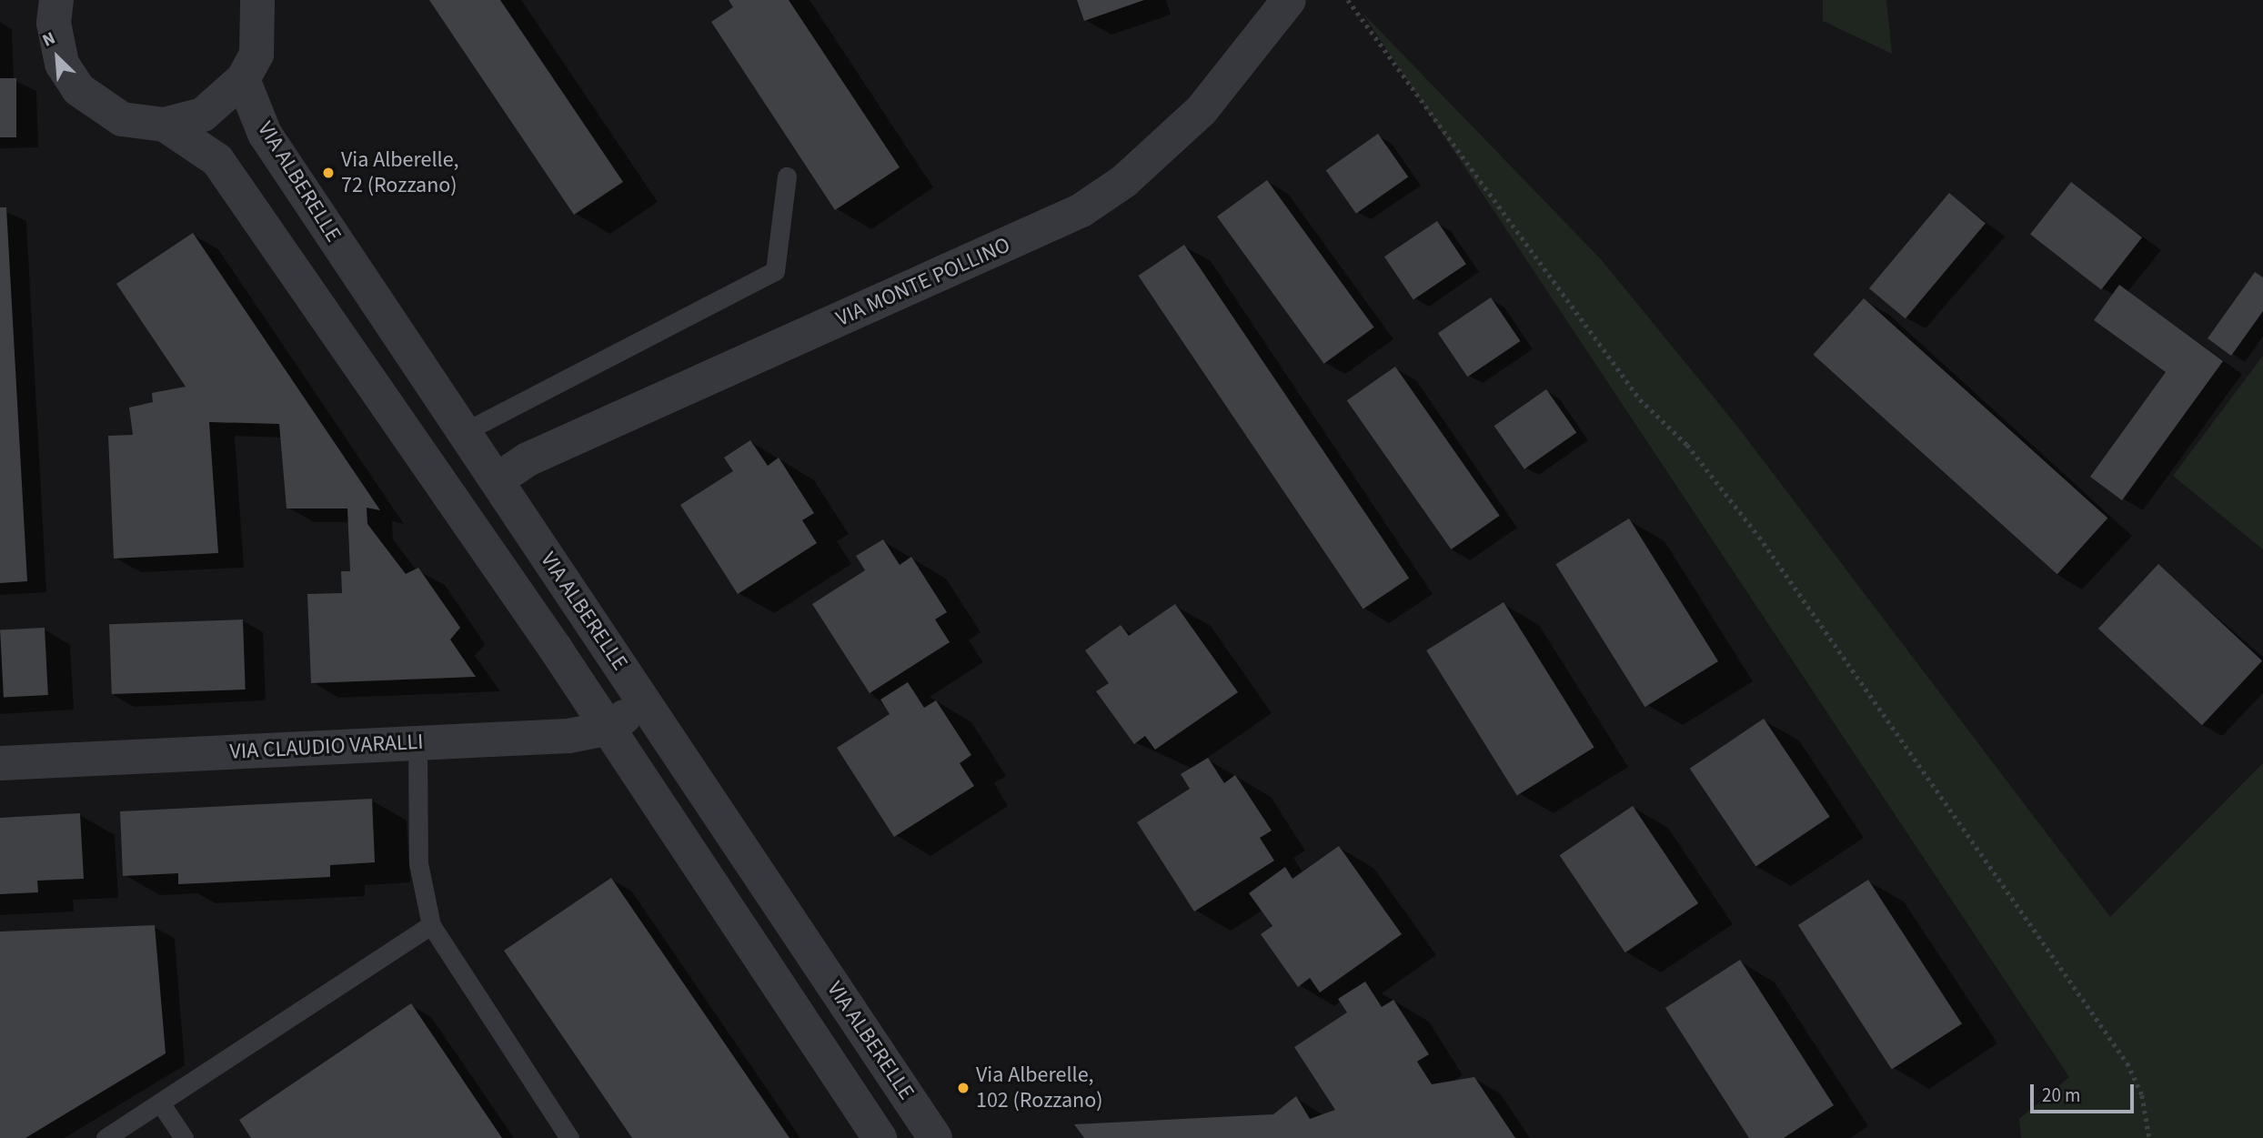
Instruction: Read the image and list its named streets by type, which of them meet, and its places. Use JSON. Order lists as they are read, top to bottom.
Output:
{
  "streets": {
    "street": ["VIA ALBERELLE", "VIA MONTE POLLINO", "VIA CLAUDIO VARALLI"]
  },
  "crossings": [
    ["VIA ALBERELLE", "VIA MONTE POLLINO"],
    ["VIA ALBERELLE", "VIA CLAUDIO VARALLI"]
  ],
  "places": ["Via Alberelle, 72 (Rozzano)", "Via Alberelle, 102 (Rozzano)"],
  "scale_bar": "20 m",
  "north": "top left"
}
